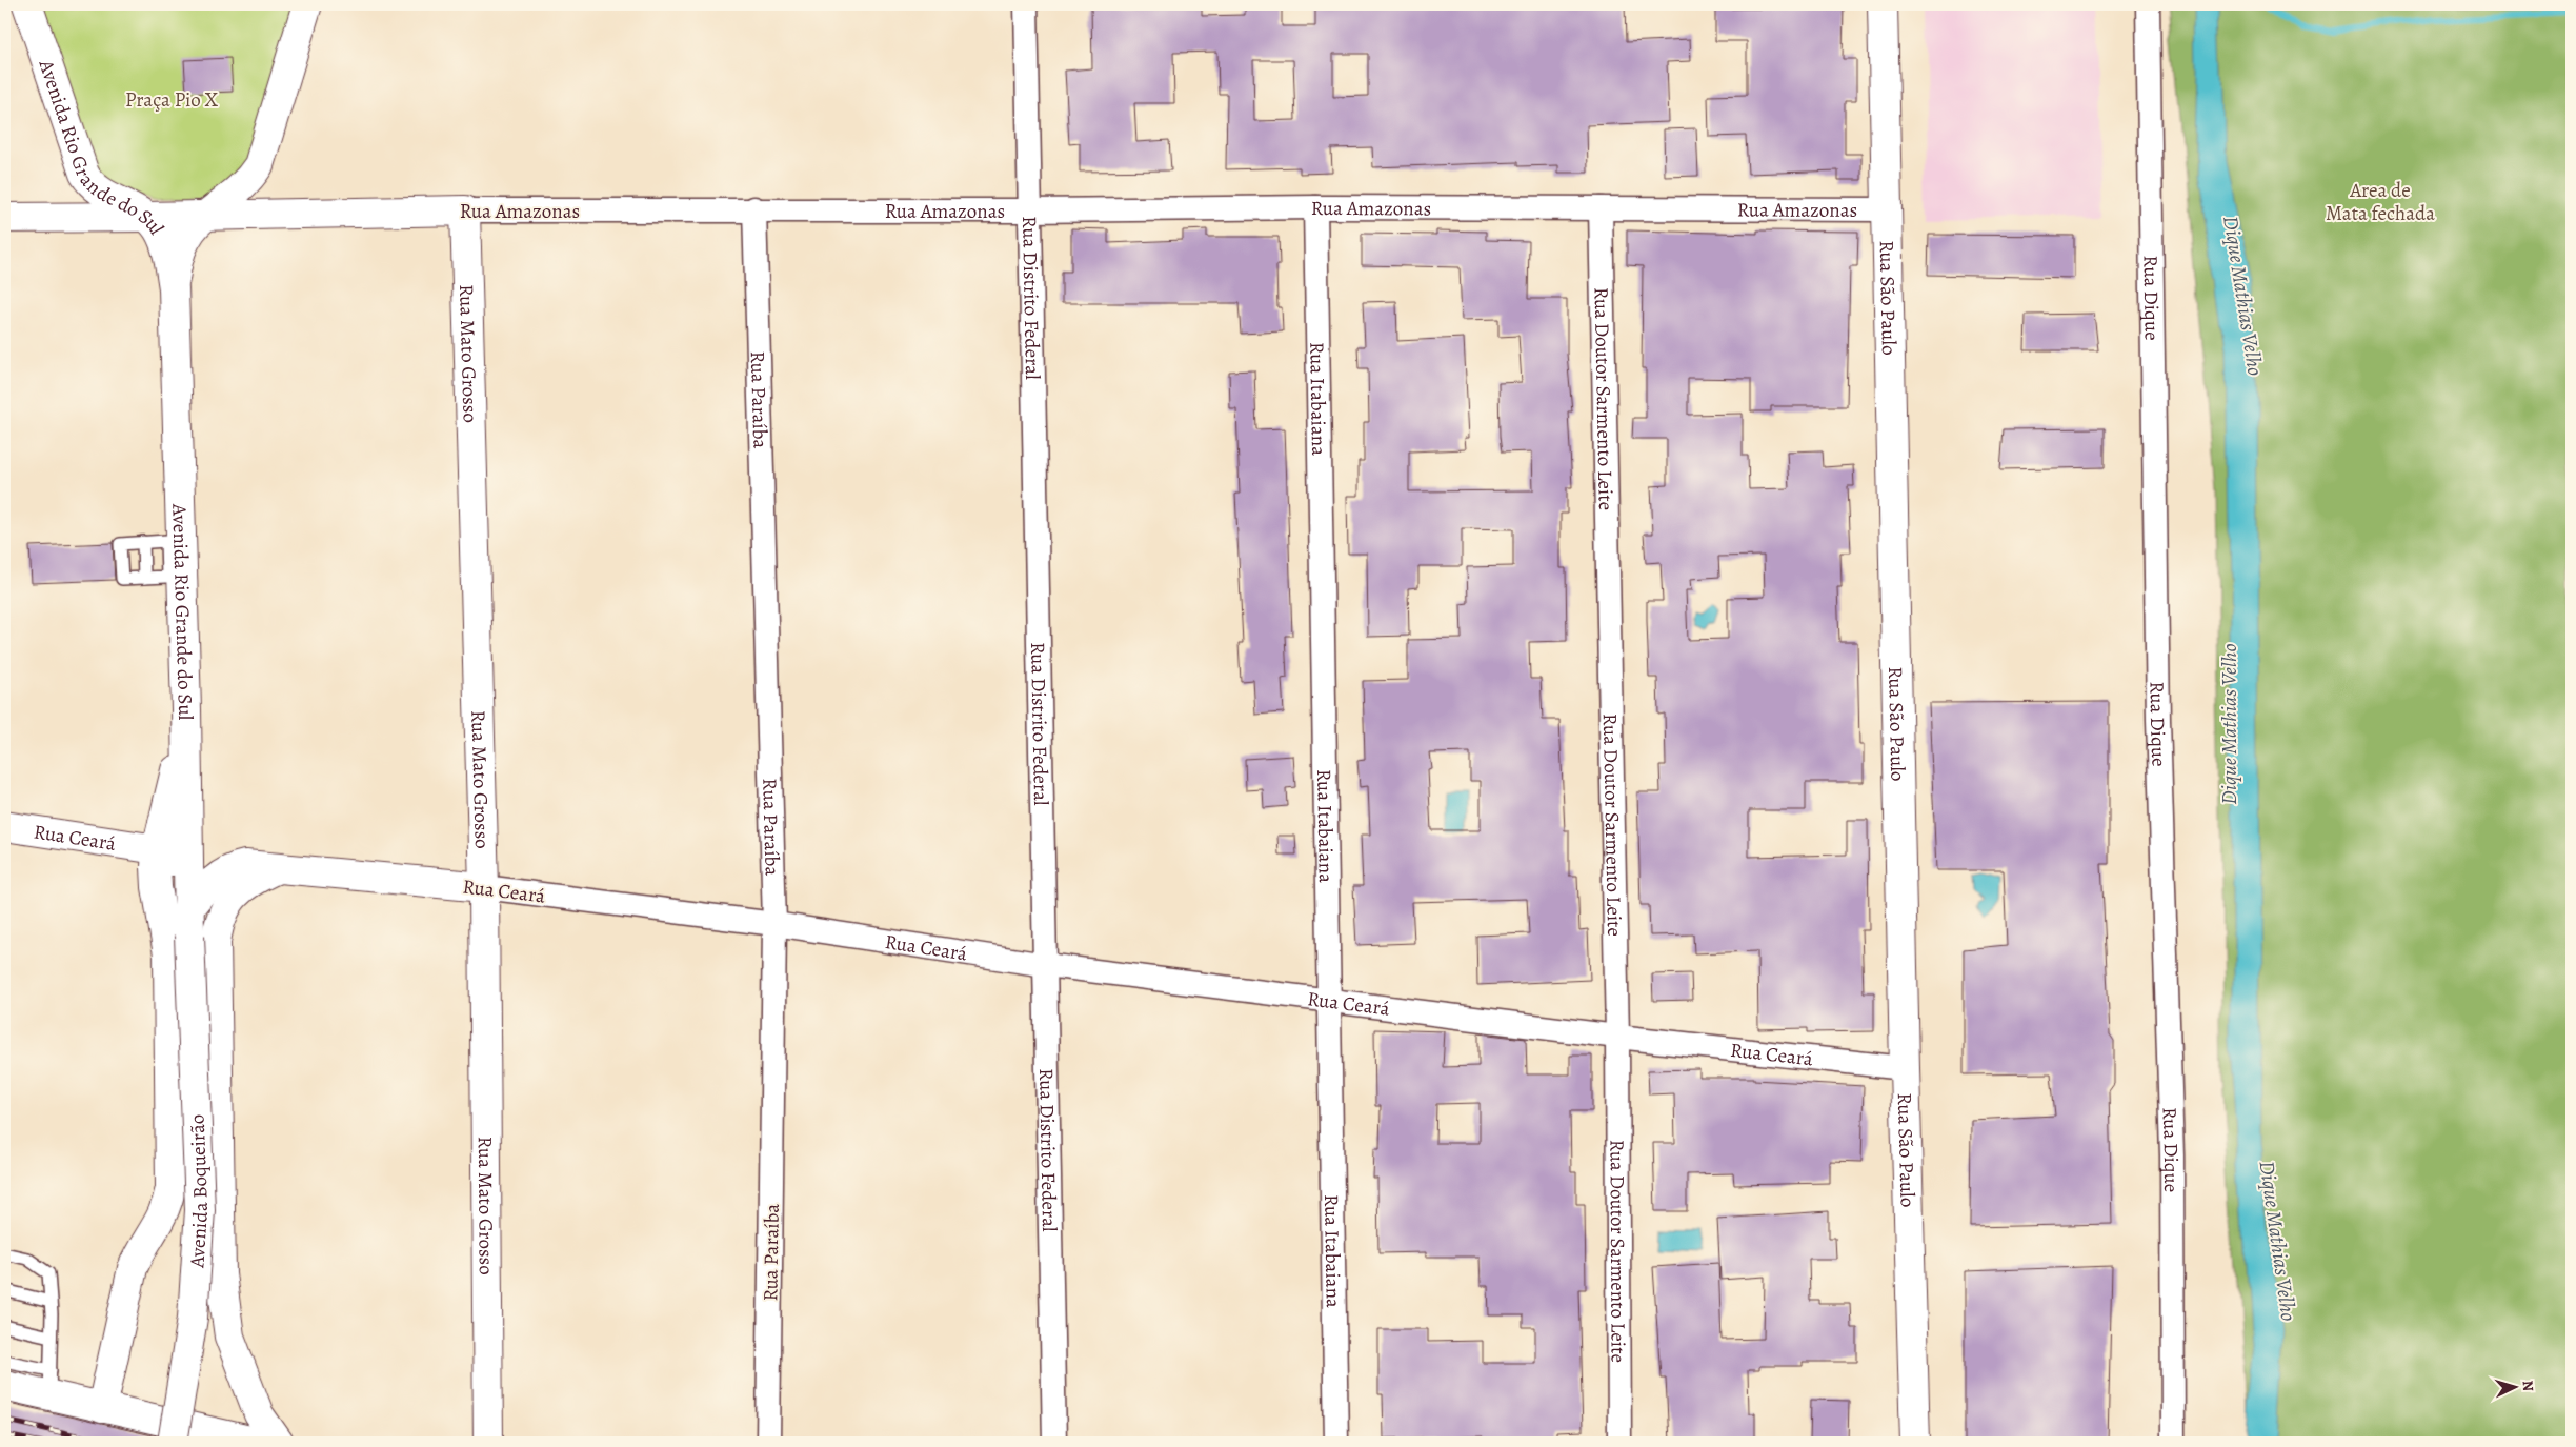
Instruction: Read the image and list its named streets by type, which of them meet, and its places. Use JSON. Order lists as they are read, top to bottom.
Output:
{
  "streets": {
    "street": [
      "Avenida Rio Grande do Sul",
      "Rua Amazonas",
      "Rua Distrito Federal",
      "Rua São Paulo",
      "Rua Dique",
      "Rua Mato Grosso",
      "Rua Itabaiana",
      "Rua Paraíba",
      "Rua Doutor Sarmento Leite",
      "Rua Ceará",
      "Avenida Boqueirão"
    ]
  },
  "crossings": [
    ["Avenida Rio Grande do Sul", "Rua Amazonas"],
    ["Avenida Rio Grande do Sul", "Rua Ceará"],
    ["Avenida Rio Grande do Sul", "Avenida Boqueirão"],
    ["Rua Amazonas", "Rua Distrito Federal"],
    ["Rua Amazonas", "Rua São Paulo"],
    ["Rua Amazonas", "Rua Mato Grosso"],
    ["Rua Amazonas", "Rua Itabaiana"],
    ["Rua Amazonas", "Rua Paraíba"],
    ["Rua Amazonas", "Rua Doutor Sarmento Leite"],
    ["Rua Distrito Federal", "Rua Ceará"],
    ["Rua São Paulo", "Rua Ceará"],
    ["Rua Mato Grosso", "Rua Ceará"],
    ["Rua Itabaiana", "Rua Ceará"],
    ["Rua Paraíba", "Rua Ceará"],
    ["Rua Doutor Sarmento Leite", "Rua Ceará"],
    ["Rua Ceará", "Avenida Boqueirão"]
  ],
  "water": ["Dique Mathias Velho"],
  "parks": ["Praça Pio X", "Area de Mata fechada"],
  "north": "right"
}
